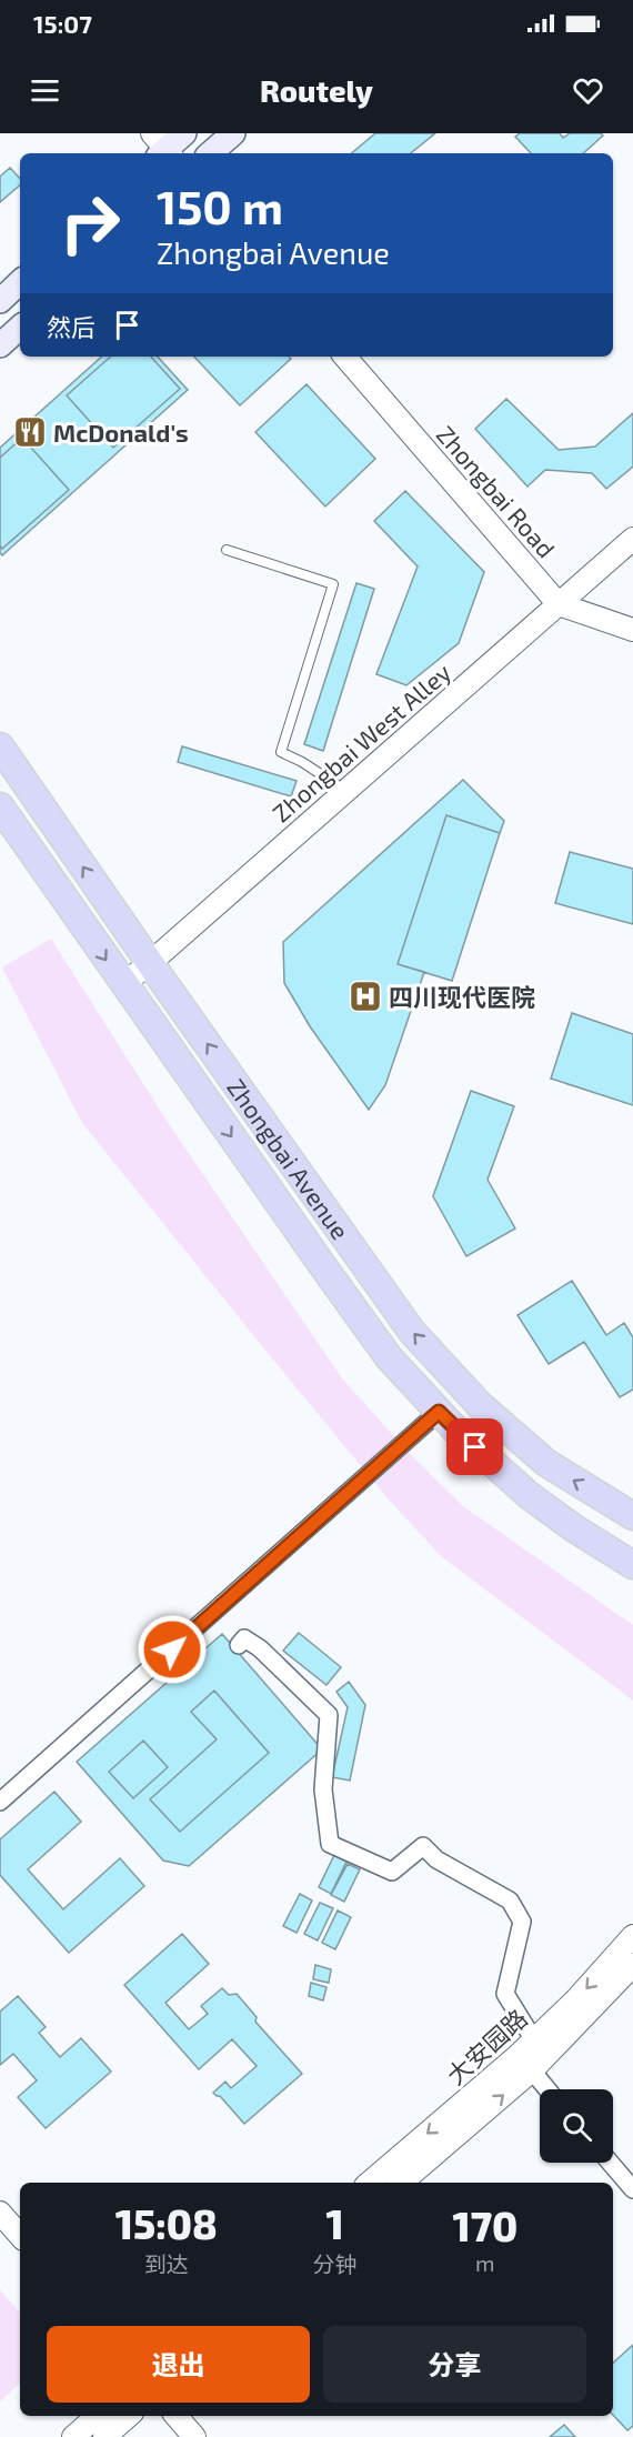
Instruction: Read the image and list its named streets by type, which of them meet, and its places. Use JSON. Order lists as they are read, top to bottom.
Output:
{
  "streets": {
    "main road": ["Zhongbai Avenue"],
    "street": ["Zhongbai Road", "Zhongbai West Alley", "大安园路"]
  },
  "crossings": [
    ["Zhongbai Road", "Zhongbai West Alley"],
    ["Zhongbai West Alley", "Zhongbai Avenue"]
  ],
  "places": {
    "restaurant": ["McDonald's"],
    "hospital": ["四川现代医院"]
  },
  "page": {
    "status": "15:07",
    "header": "Routely",
    "turn": ["150 m", "Zhongbai Avenue"],
    "then": "然后",
    "eta": [
      "15:08",
      "到达",
      "1",
      "分钟",
      "170",
      "m"
    ],
    "buttons": ["退出", "分享"]
  }
}
